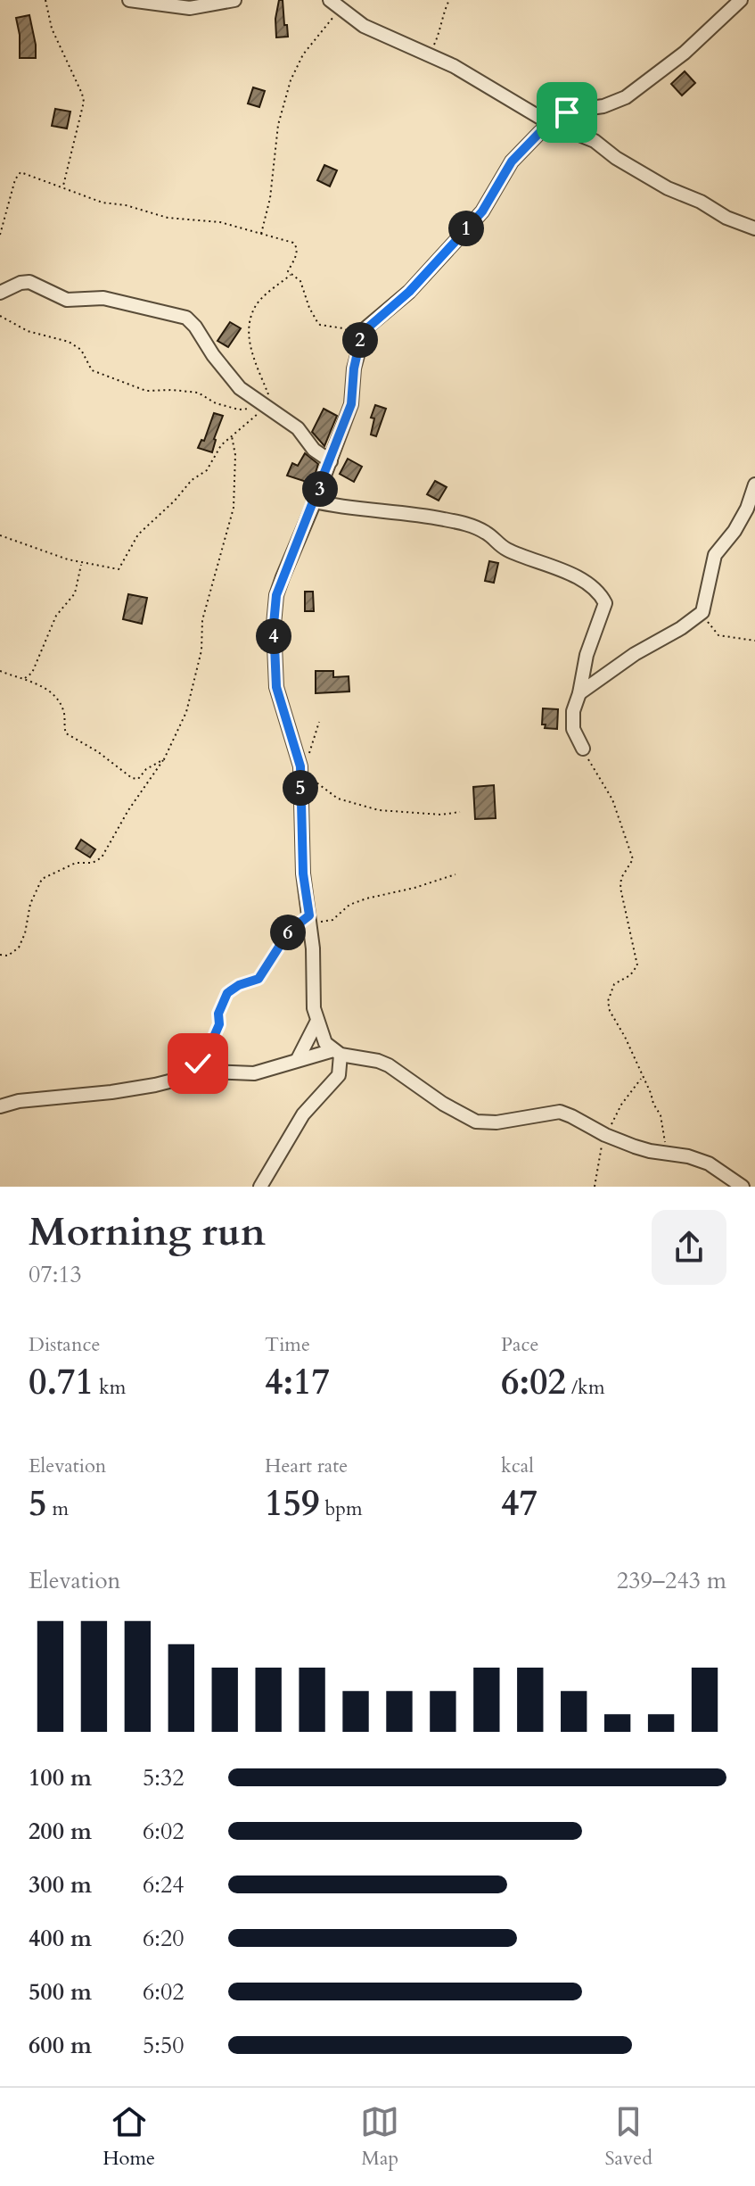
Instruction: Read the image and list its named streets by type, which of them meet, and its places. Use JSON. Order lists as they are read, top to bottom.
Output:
{
  "page": {
    "pins": [
      "1",
      "2",
      "3",
      "4",
      "5",
      "6"
    ],
    "heading": ["Morning run", "07:13"],
    "stats": [
      ["Distance", "0.71 km"],
      ["Time", "4:17"],
      ["Pace", "6:02 /km"],
      ["Elevation", "5 m"],
      ["Heart rate", "159 bpm"],
      ["kcal", "47"]
    ],
    "chart": ["Elevation", "239–243 m"],
    "list": [
      {
        "name": "100 m",
        "note": "5:32"
      },
      {
        "name": "200 m",
        "note": "6:02"
      },
      {
        "name": "300 m",
        "note": "6:24"
      },
      {
        "name": "400 m",
        "note": "6:20"
      },
      {
        "name": "500 m",
        "note": "6:02"
      },
      {
        "name": "600 m",
        "note": "5:50"
      }
    ],
    "tabs": ["Home", "Map", "Saved"]
  }
}
